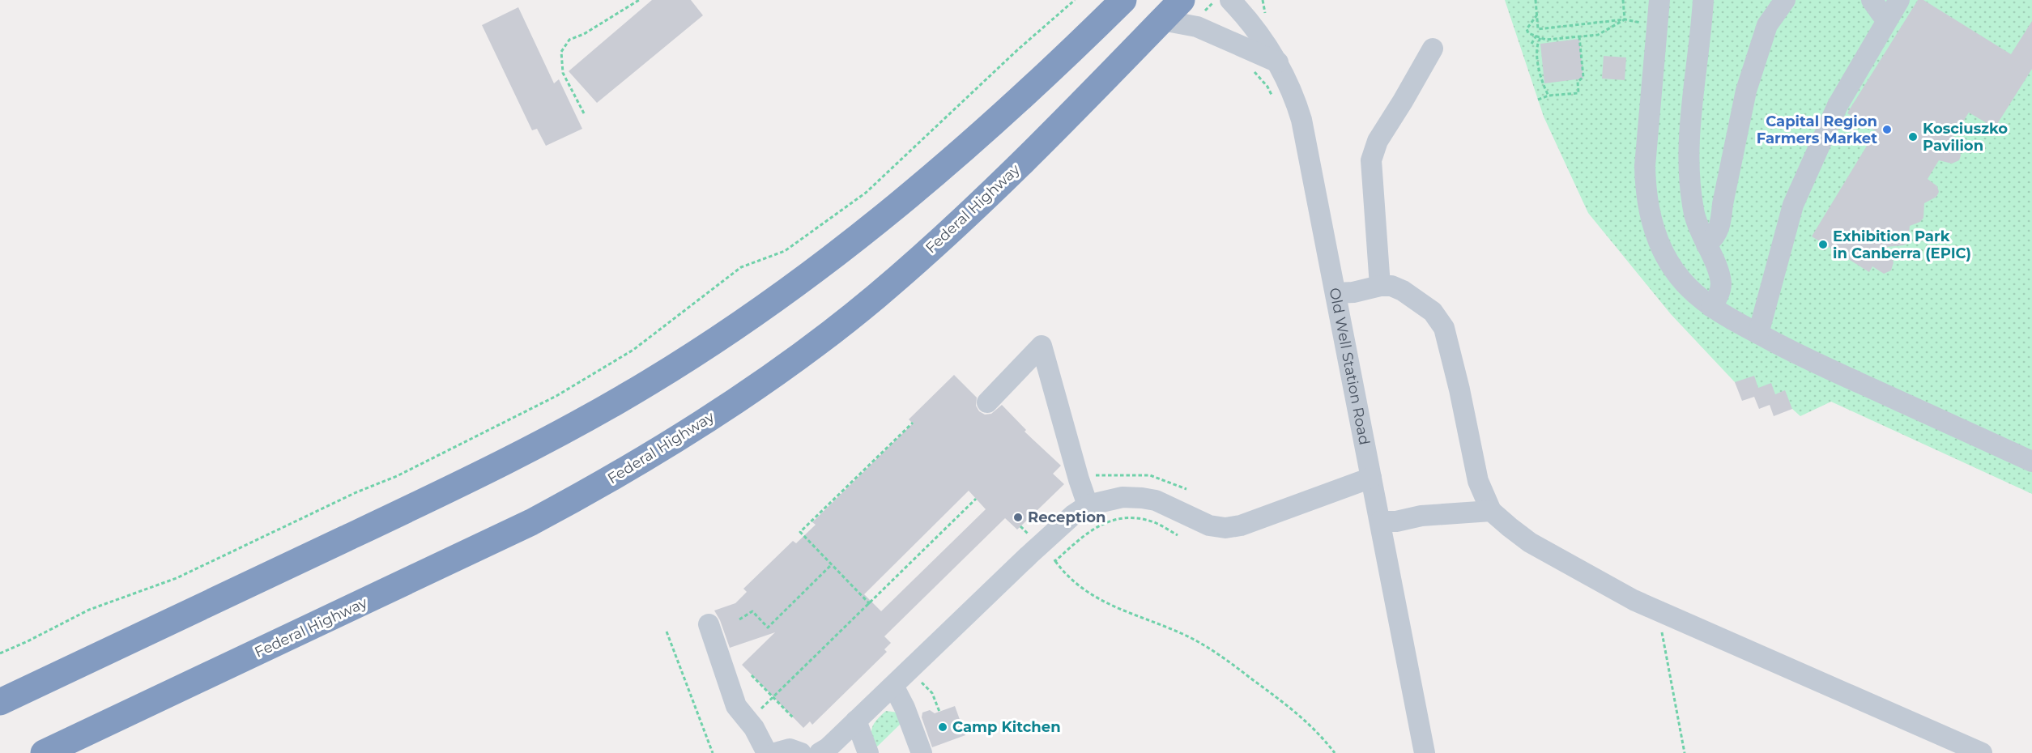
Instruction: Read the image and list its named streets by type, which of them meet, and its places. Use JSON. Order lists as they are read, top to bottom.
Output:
{
  "streets": {
    "highway": ["Federal Highway"],
    "street": ["Old Well Station Road"]
  },
  "places": [
    "Capital Region Farmers Market",
    "Kosciuszko Pavilion",
    "Exhibition Park in Canberra (EPIC)",
    "Reception",
    "Camp Kitchen"
  ]
}
